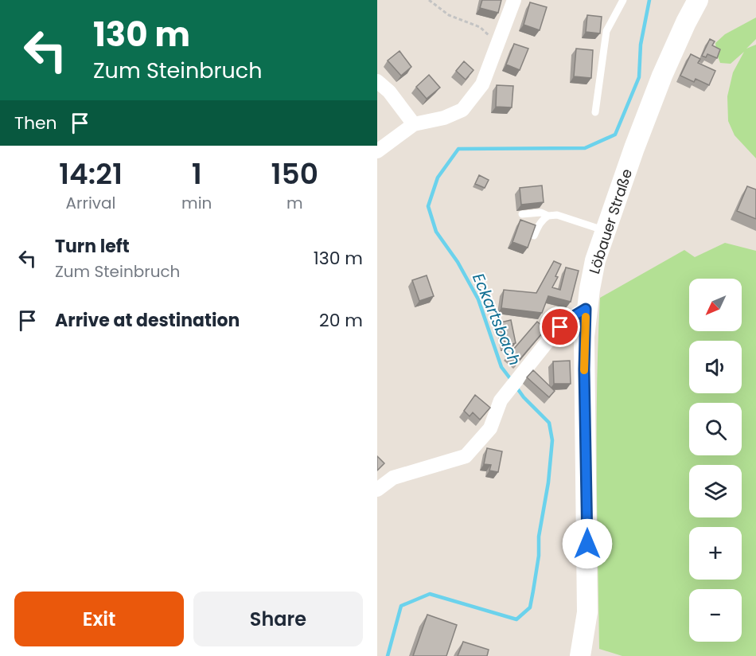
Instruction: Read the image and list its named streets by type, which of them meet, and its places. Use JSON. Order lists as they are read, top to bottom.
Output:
{
  "streets": {
    "main road": ["Löbauer Straße"]
  },
  "water": ["Eckartsbach"],
  "north": "bottom left",
  "page": {
    "turn": ["130 m", "Zum Steinbruch"],
    "then": "Then",
    "eta": [
      "14:21",
      "Arrival",
      "1",
      "min",
      "150",
      "m"
    ],
    "list": [
      {
        "name": "Turn left",
        "note": "Zum Steinbruch",
        "value": "130 m"
      },
      {
        "name": "Arrive at destination",
        "value": "20 m"
      }
    ],
    "map_buttons": ["+", "−"],
    "buttons": ["Exit", "Share"]
  }
}
